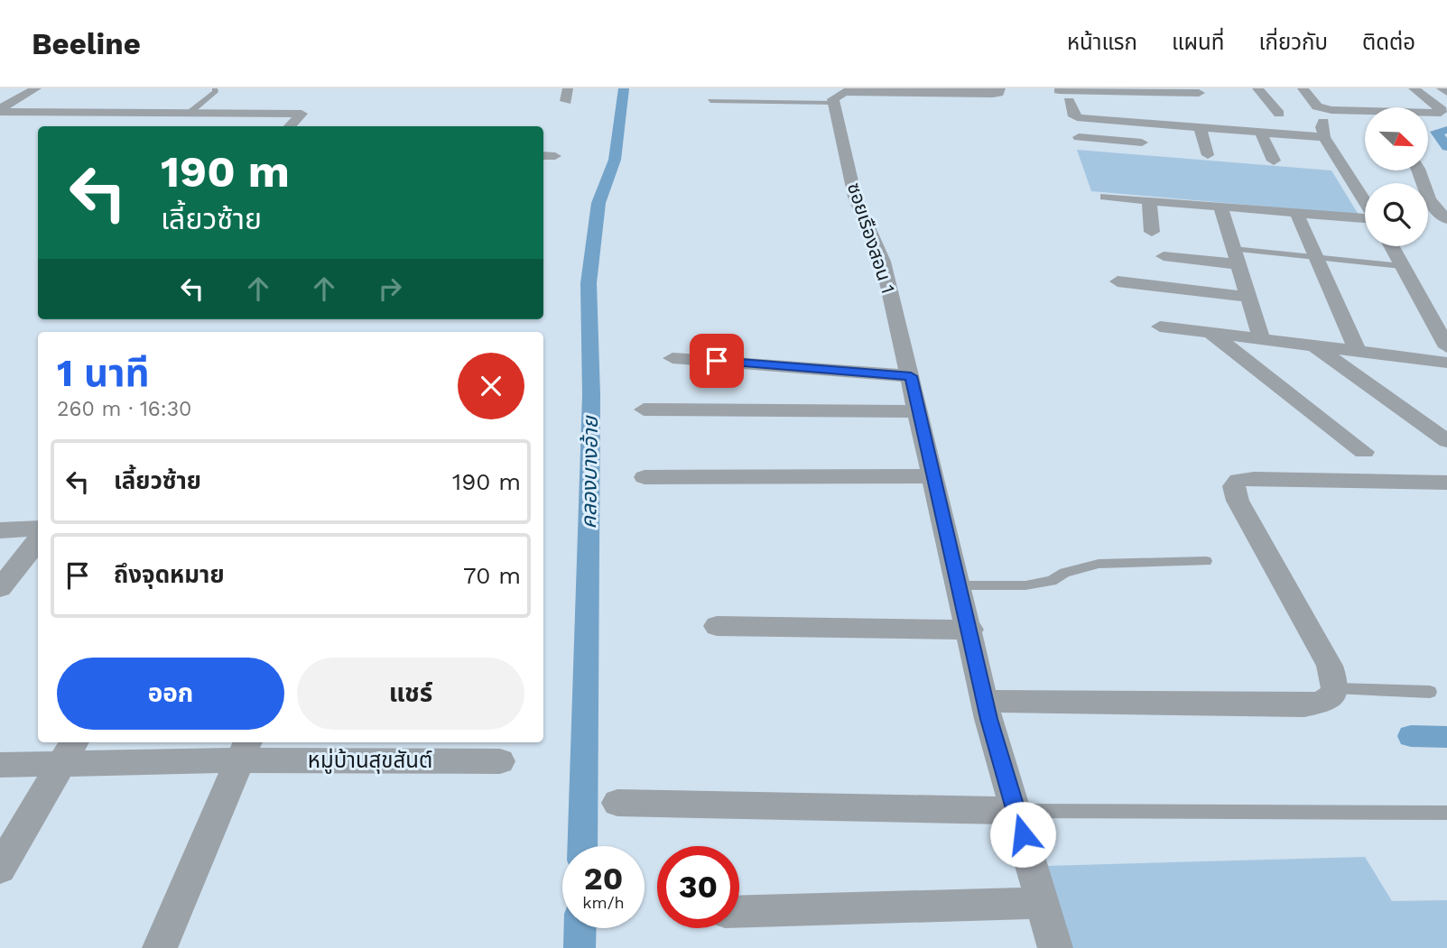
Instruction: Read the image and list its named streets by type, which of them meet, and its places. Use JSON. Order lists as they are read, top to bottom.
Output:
{
  "streets": {
    "street": ["ซอยเรืองสอน 1", "หมู่บ้านสุขสันต์"]
  },
  "water": ["คลองบางอ้าย"],
  "north": "bottom right",
  "page": {
    "header": "Beeline",
    "nav": [
      "หน้าแรก",
      "แผนที่",
      "เกี่ยวกับ",
      "ติดต่อ"
    ],
    "turn": ["190 m", "เลี้ยวซ้าย"],
    "heading": ["1 นาที", "260 m · 16:30"],
    "list": [
      {
        "name": "เลี้ยวซ้าย",
        "value": "190 m"
      },
      {
        "name": "ถึงจุดหมาย",
        "value": "70 m"
      }
    ],
    "buttons": ["ออก", "แชร์"],
    "speed": "20 km/h",
    "limit": "30"
  }
}
